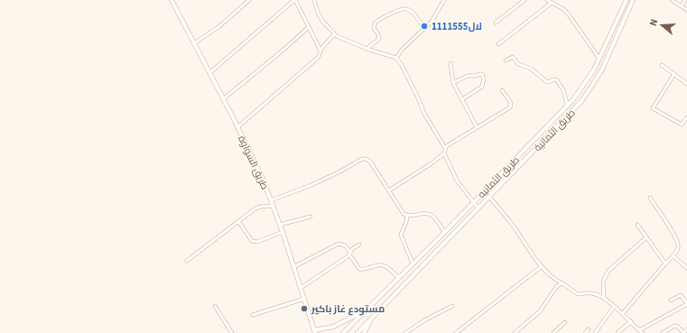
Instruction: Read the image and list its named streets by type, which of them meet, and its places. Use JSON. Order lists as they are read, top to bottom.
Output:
{
  "streets": {
    "street": ["طريق الثمانية", "طريق السواوة", "طريق الثمانيه"]
  },
  "places": ["1111555لال", "مستودع غاز باكير"],
  "north": "left"
}
